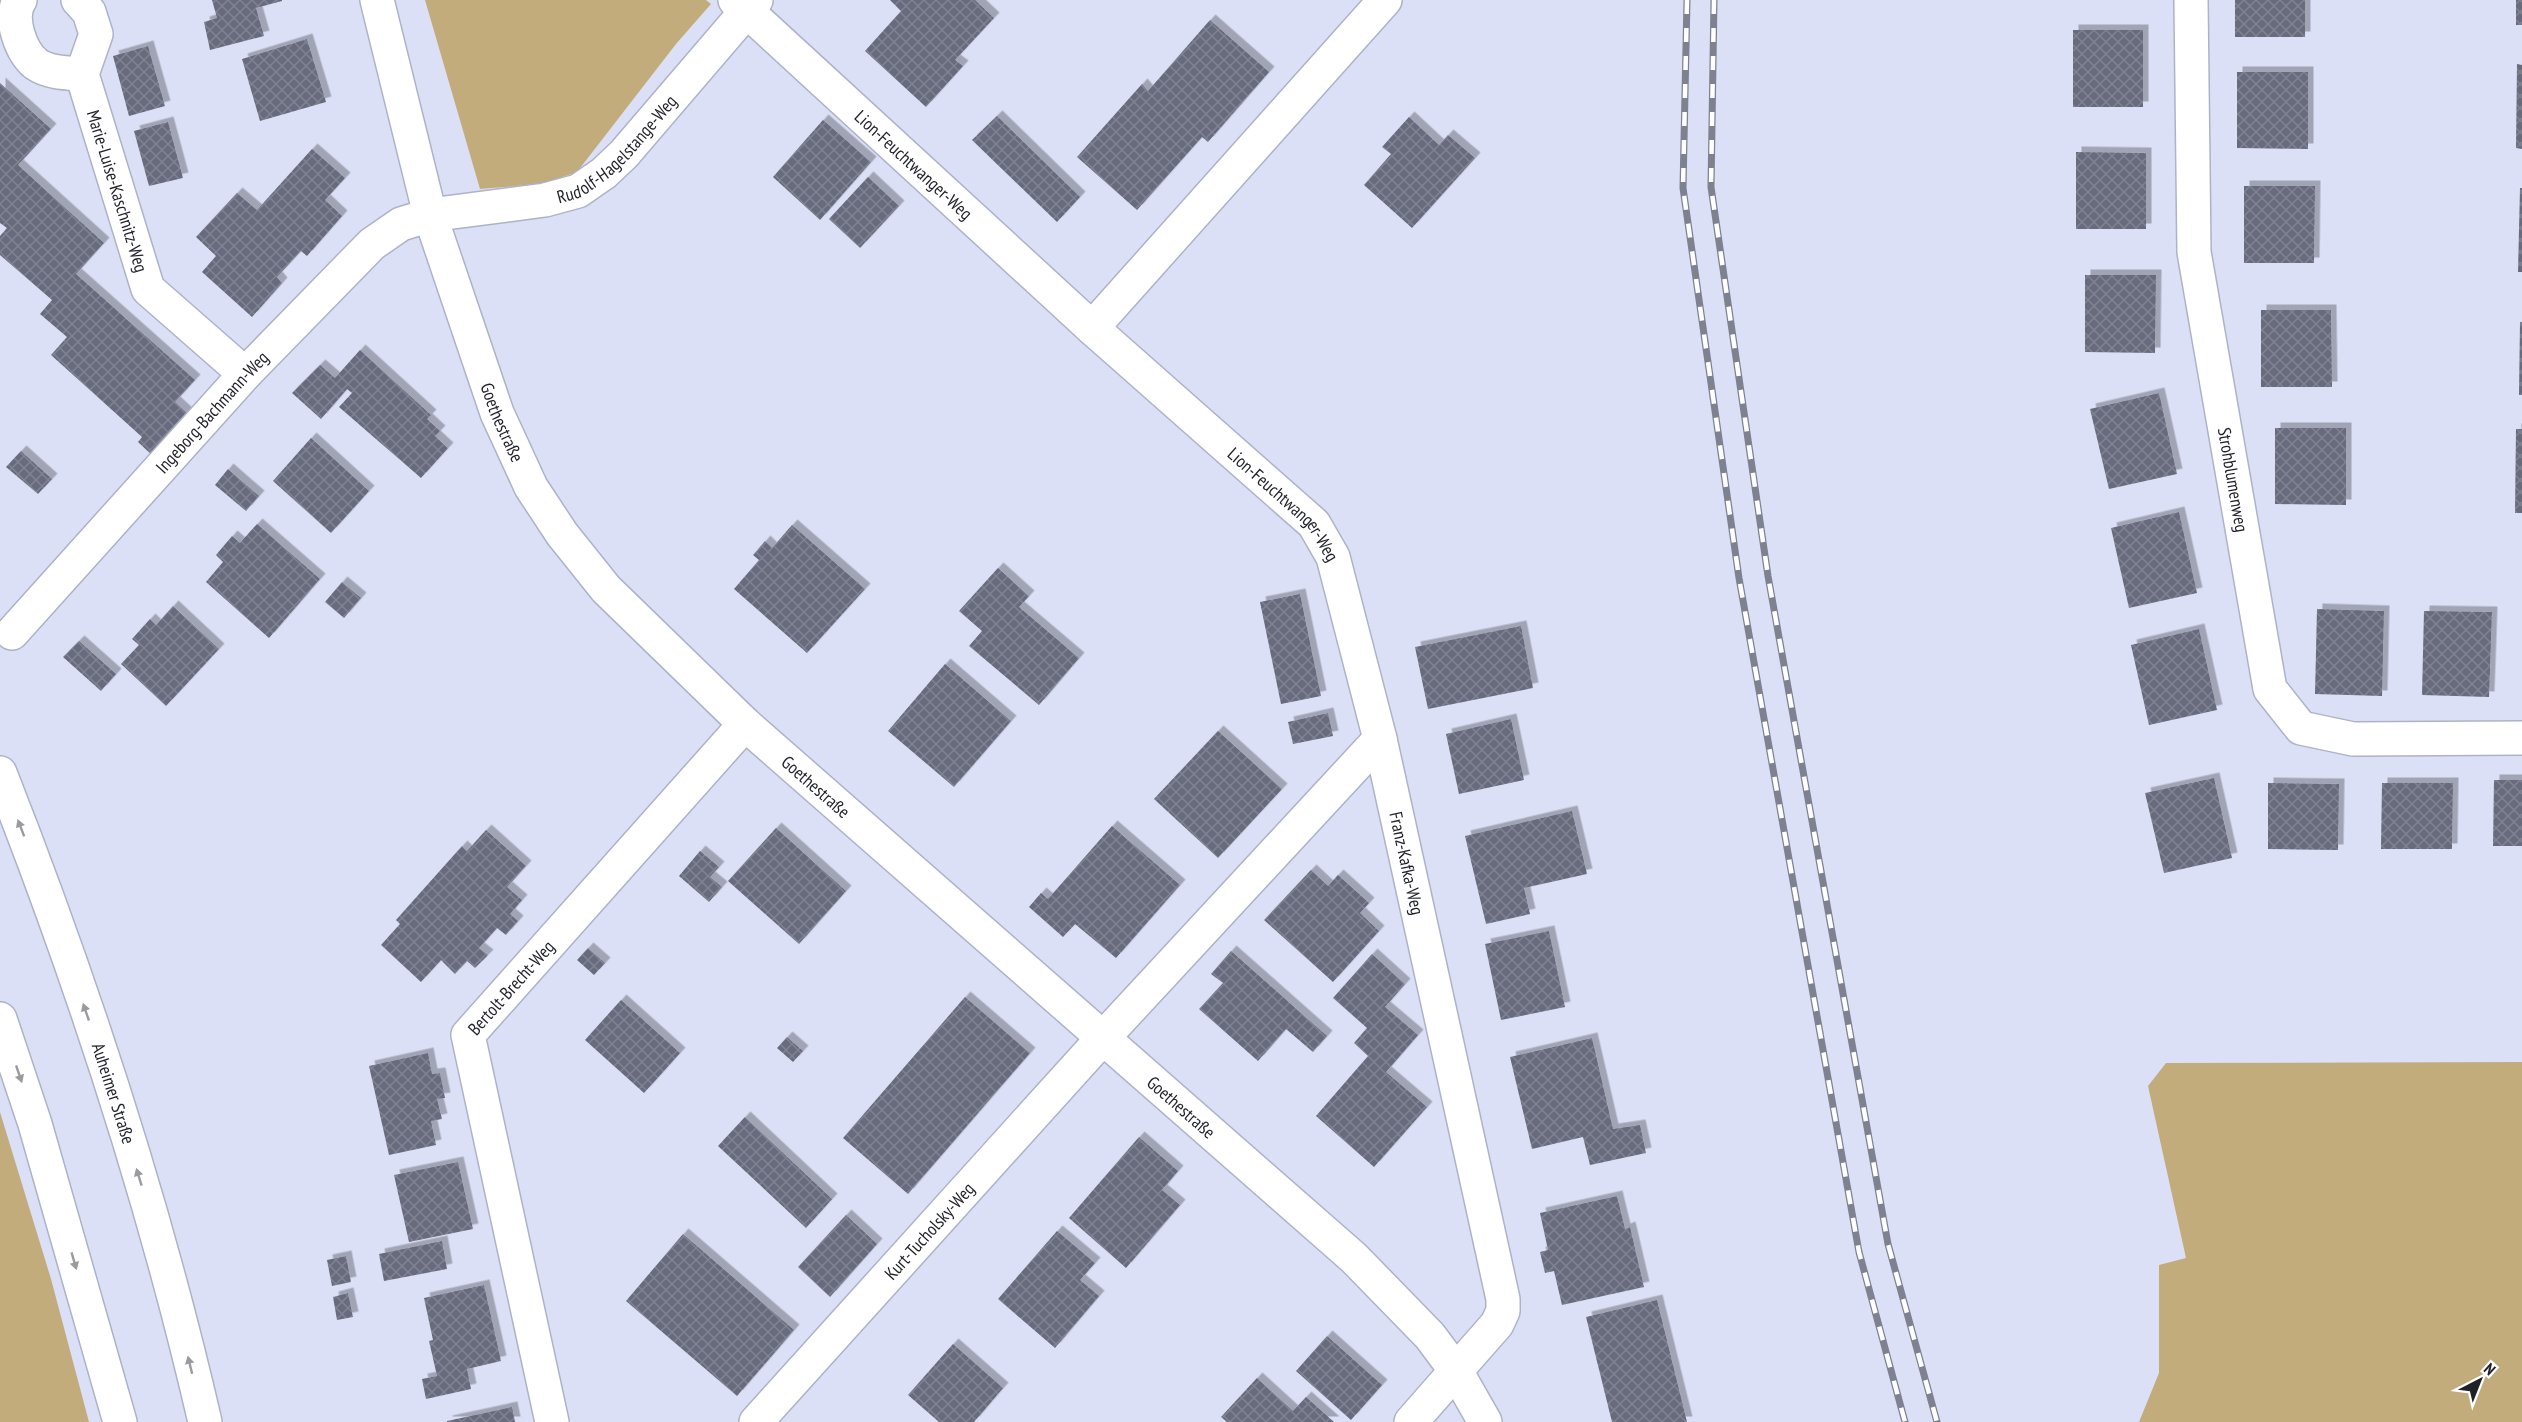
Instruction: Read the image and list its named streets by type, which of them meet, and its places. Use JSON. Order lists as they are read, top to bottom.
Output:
{
  "streets": {
    "street": [
      "Rudolf-Hagelstange-Weg",
      "Lion-Feuchtwanger-Weg",
      "Marie-Luise-Kaschnitz-Weg",
      "Ingeborg-Bachmann-Weg",
      "Goethestraße",
      "Strohblumenweg",
      "Franz-Kafka-Weg",
      "Bertolt-Brecht-Weg",
      "Auheimer Straße",
      "Kurt-Tucholsky-Weg"
    ]
  },
  "crossings": [
    ["Rudolf-Hagelstange-Weg", "Lion-Feuchtwanger-Weg"],
    ["Rudolf-Hagelstange-Weg", "Ingeborg-Bachmann-Weg"],
    ["Rudolf-Hagelstange-Weg", "Goethestraße"],
    ["Lion-Feuchtwanger-Weg", "Franz-Kafka-Weg"],
    ["Marie-Luise-Kaschnitz-Weg", "Ingeborg-Bachmann-Weg"],
    ["Ingeborg-Bachmann-Weg", "Goethestraße"],
    ["Goethestraße", "Franz-Kafka-Weg"],
    ["Goethestraße", "Bertolt-Brecht-Weg"],
    ["Goethestraße", "Kurt-Tucholsky-Weg"]
  ],
  "north": "top right"
}
